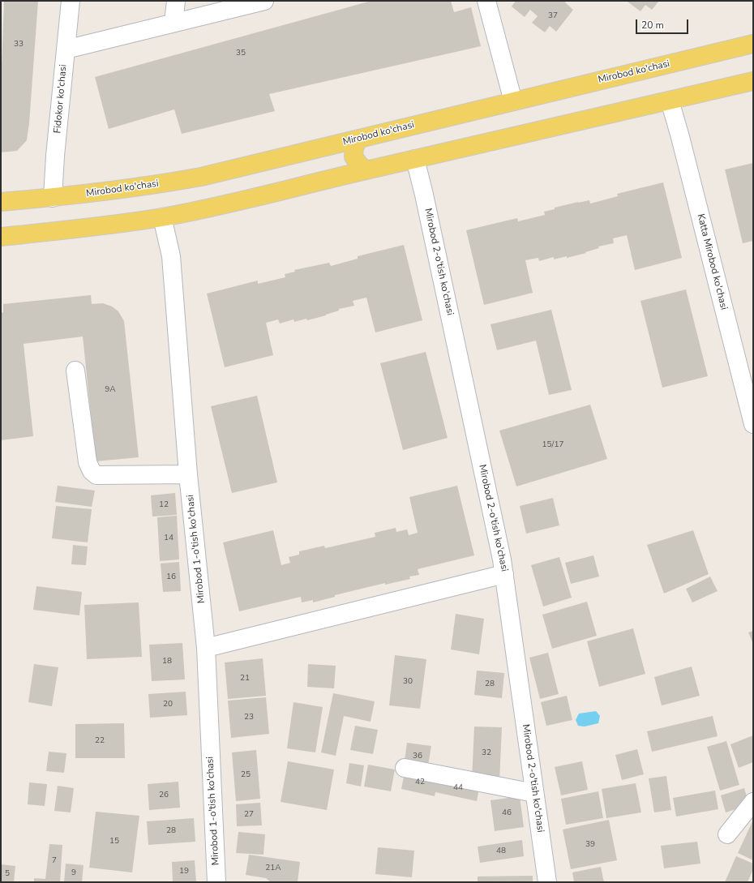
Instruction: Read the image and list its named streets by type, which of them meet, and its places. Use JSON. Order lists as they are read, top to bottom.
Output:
{
  "streets": {
    "main road": ["Mirobod ko'chasi"],
    "street": [
      "Fidokor ko'chasi",
      "Mirobod 2-o'tish ko'chasi",
      "Katta Mirobod ko'chasi",
      "Mirobod 1-o'tish ko'chasi"
    ]
  },
  "crossings": [
    ["Mirobod ko'chasi", "Fidokor ko'chasi"]
  ],
  "house_numbers": [
    "37",
    "33",
    "35",
    "9A",
    "15/17",
    "12",
    "14",
    "16",
    "18",
    "21",
    "30",
    "28",
    "20",
    "23",
    "22",
    "32",
    "36",
    "25",
    "42",
    "44",
    "26",
    "46",
    "27",
    "28",
    "15",
    "39",
    "48",
    "7",
    "21A",
    "19",
    "9",
    "5"
  ],
  "scale_bar": "20 m"
}
